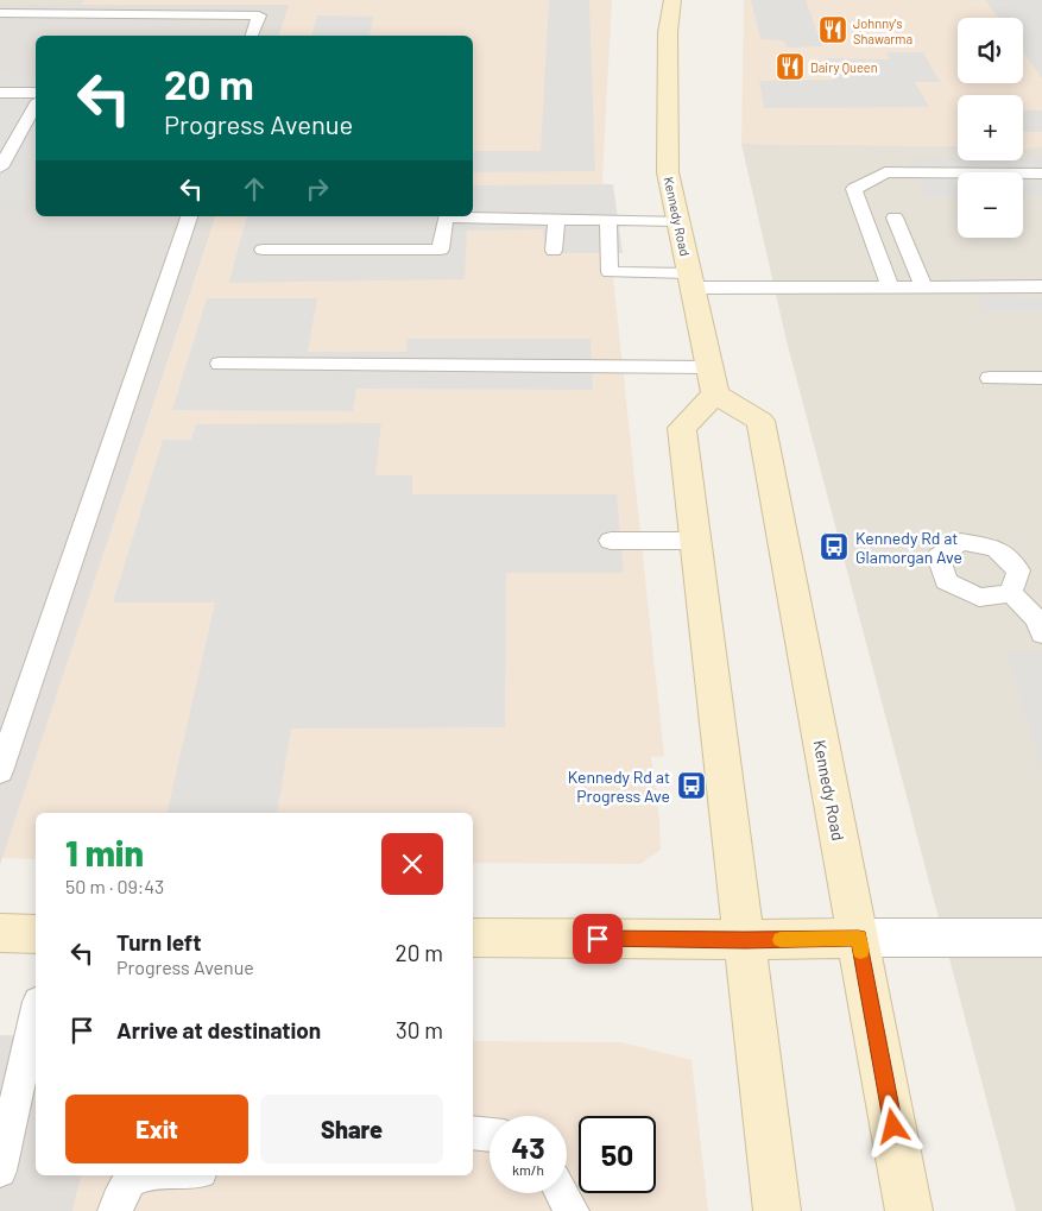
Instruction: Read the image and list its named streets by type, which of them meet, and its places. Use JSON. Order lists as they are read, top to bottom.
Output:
{
  "streets": {
    "main road": ["Kennedy Road"]
  },
  "places": {
    "restaurant": ["Johnny's Shawarma", "Dairy Queen"],
    "bus stop": ["Kennedy Rd at Glamorgan Ave", "Kennedy Rd at Progress Ave"]
  },
  "page": {
    "map_buttons": ["+", "−"],
    "turn": ["20 m", "Progress Avenue"],
    "heading": ["1 min", "50 m · 09:43"],
    "list": [
      {
        "name": "Turn left",
        "note": "Progress Avenue",
        "value": "20 m"
      },
      {
        "name": "Arrive at destination",
        "value": "30 m"
      }
    ],
    "buttons": ["Exit", "Share"],
    "speed": "43 km/h",
    "limit": "50"
  }
}
